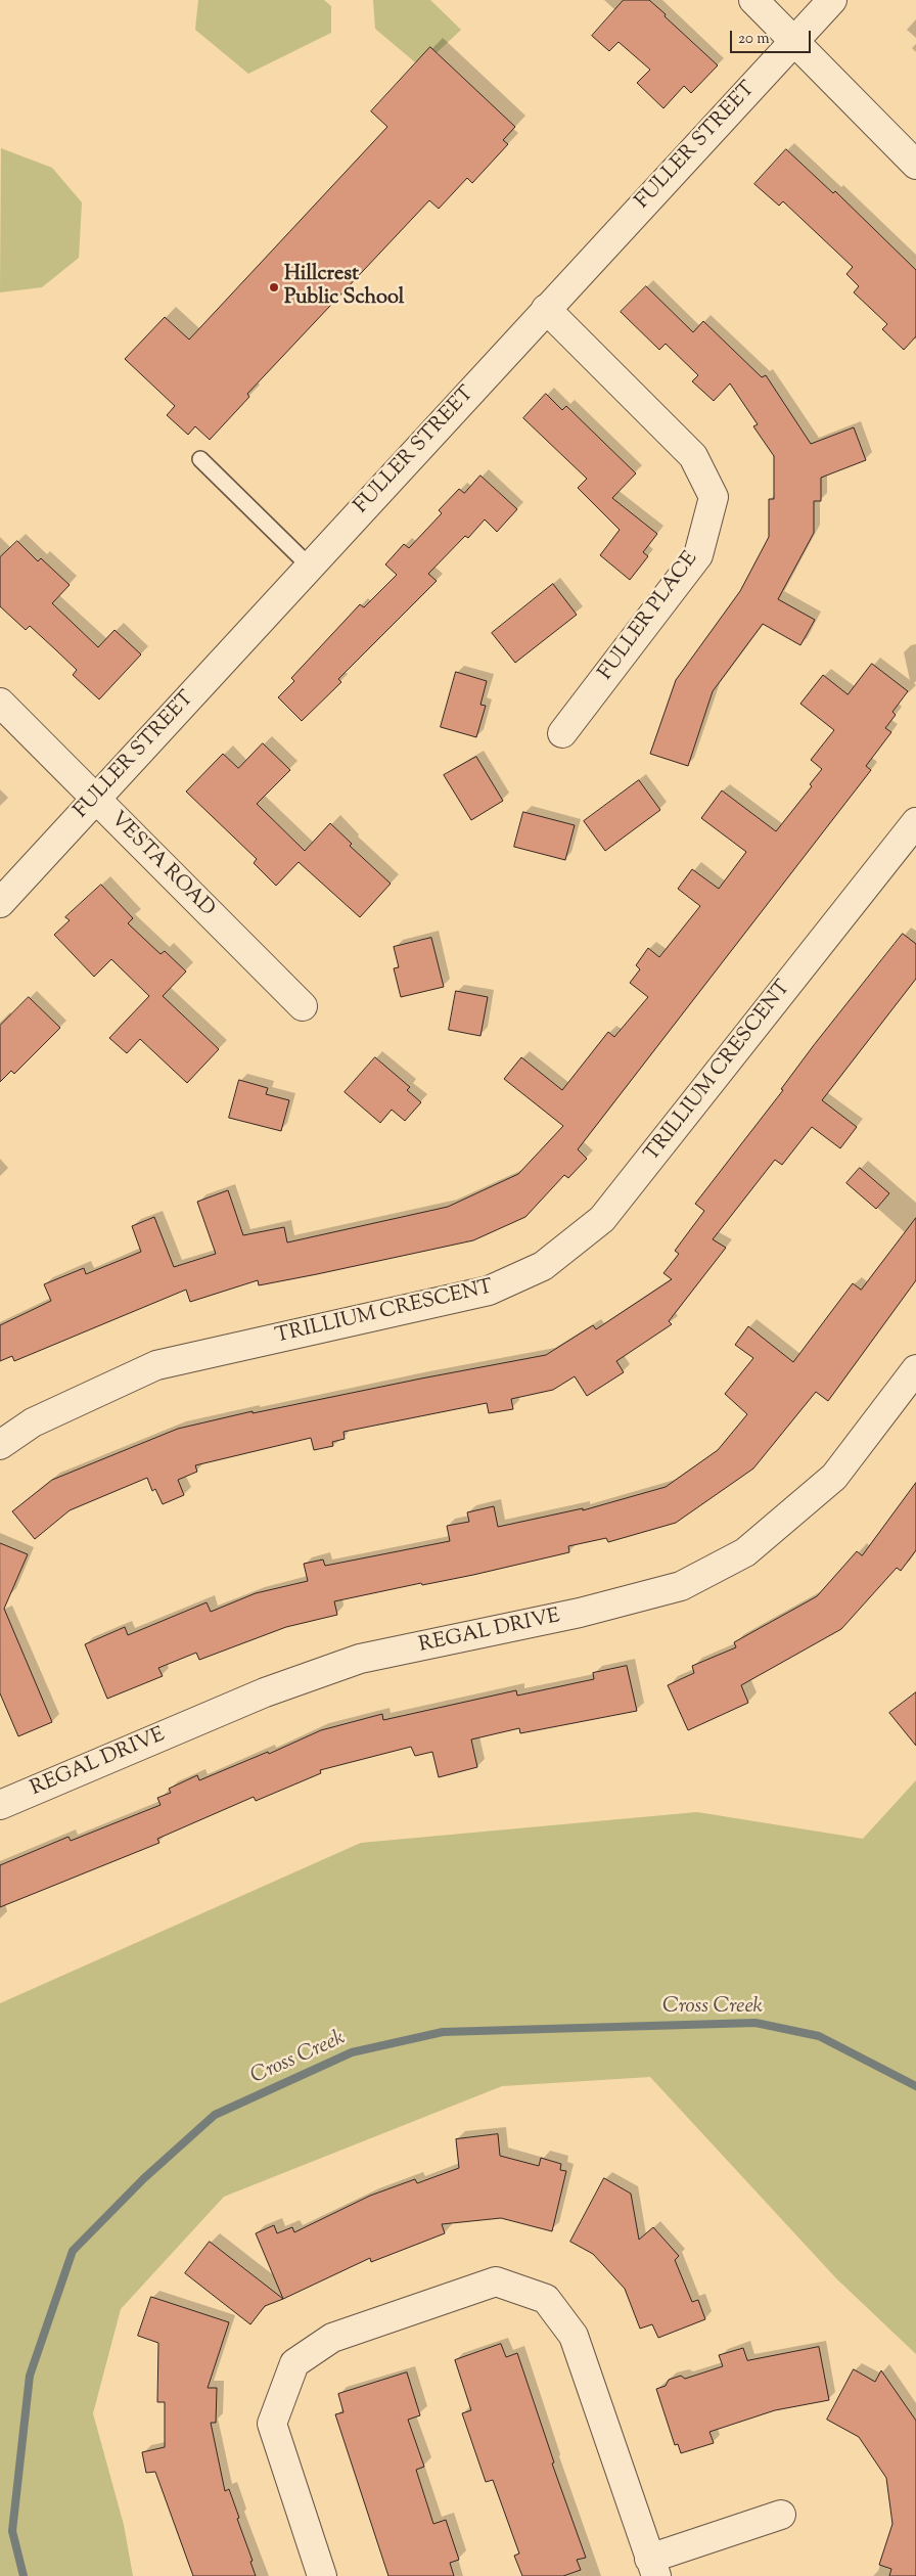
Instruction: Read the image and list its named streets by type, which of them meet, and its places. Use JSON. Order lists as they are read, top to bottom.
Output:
{
  "streets": {
    "street": [
      "FULLER STREET",
      "FULLER PLACE",
      "VESTA ROAD",
      "TRILLIUM CRESCENT",
      "REGAL DRIVE"
    ]
  },
  "crossings": [
    ["FULLER STREET", "FULLER PLACE"],
    ["FULLER STREET", "VESTA ROAD"]
  ],
  "water": ["Cross Creek"],
  "places": ["Hillcrest Public School"],
  "scale_bar": "20 m"
}
